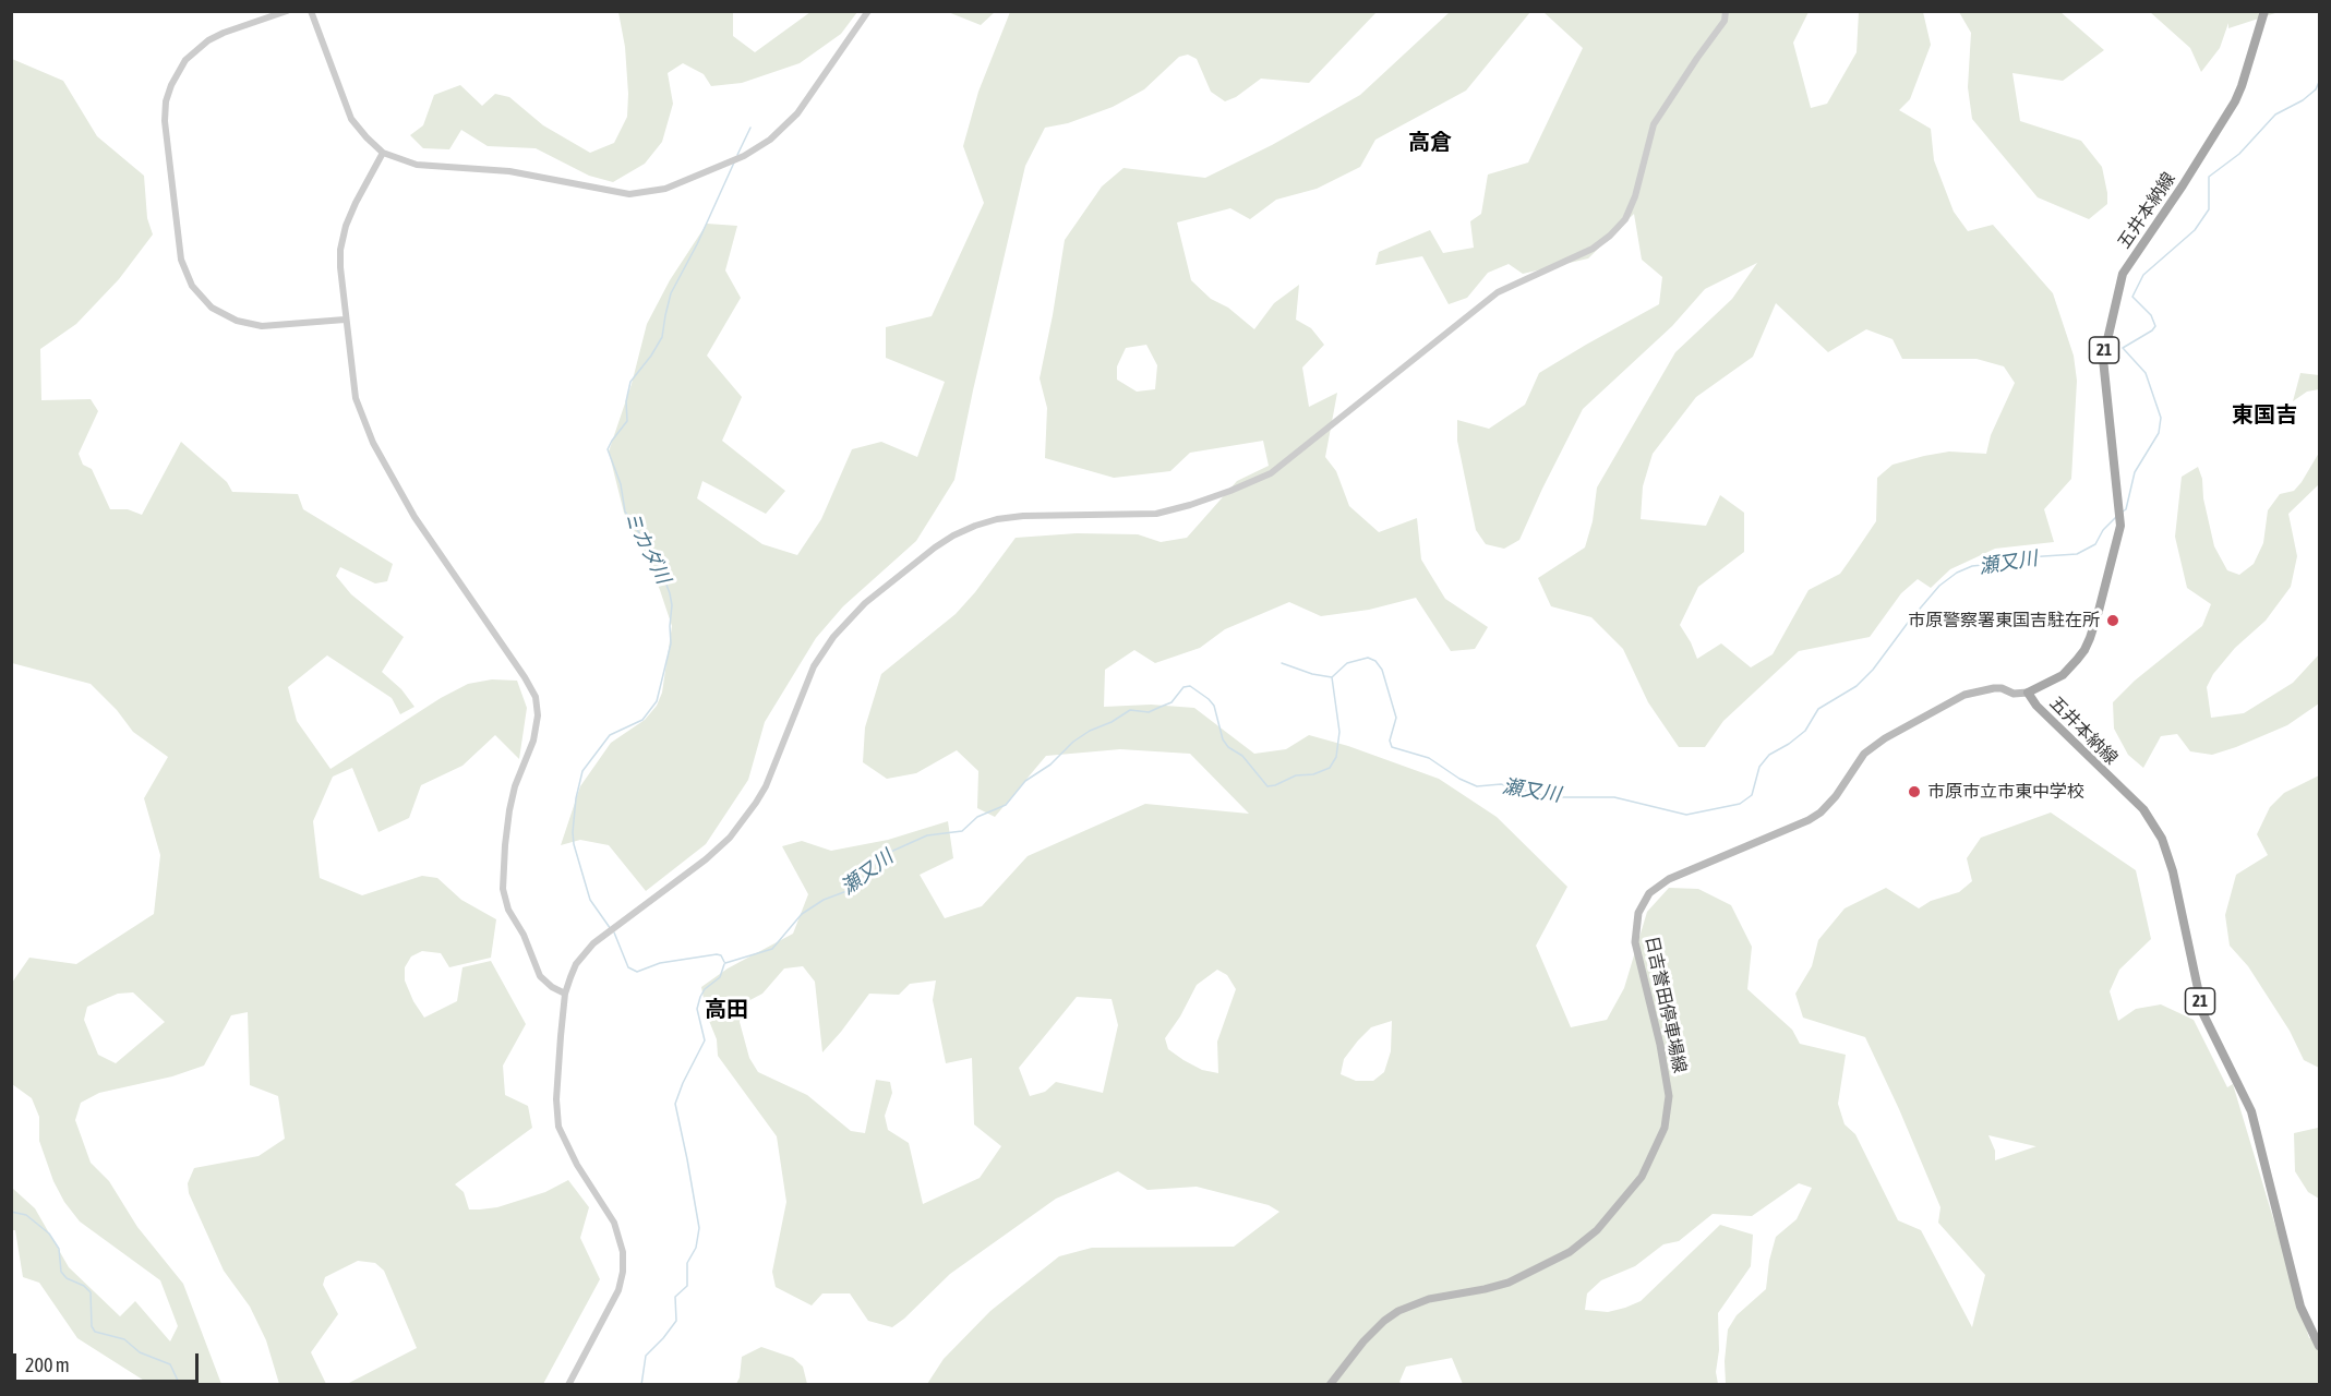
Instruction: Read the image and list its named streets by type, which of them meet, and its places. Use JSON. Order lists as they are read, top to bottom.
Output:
{
  "streets": {
    "main road": ["五井本納線", "21", "日吉誉田停車場線"]
  },
  "crossings": [
    ["五井本納線", "日吉誉田停車場線"]
  ],
  "districts": ["高倉", "東国吉", "高田"],
  "water": ["ミカダ川", "瀬又川"],
  "places": ["市原警察署東国吉駐在所", "市原市立市東中学校"],
  "scale_bar": "200 m"
}
